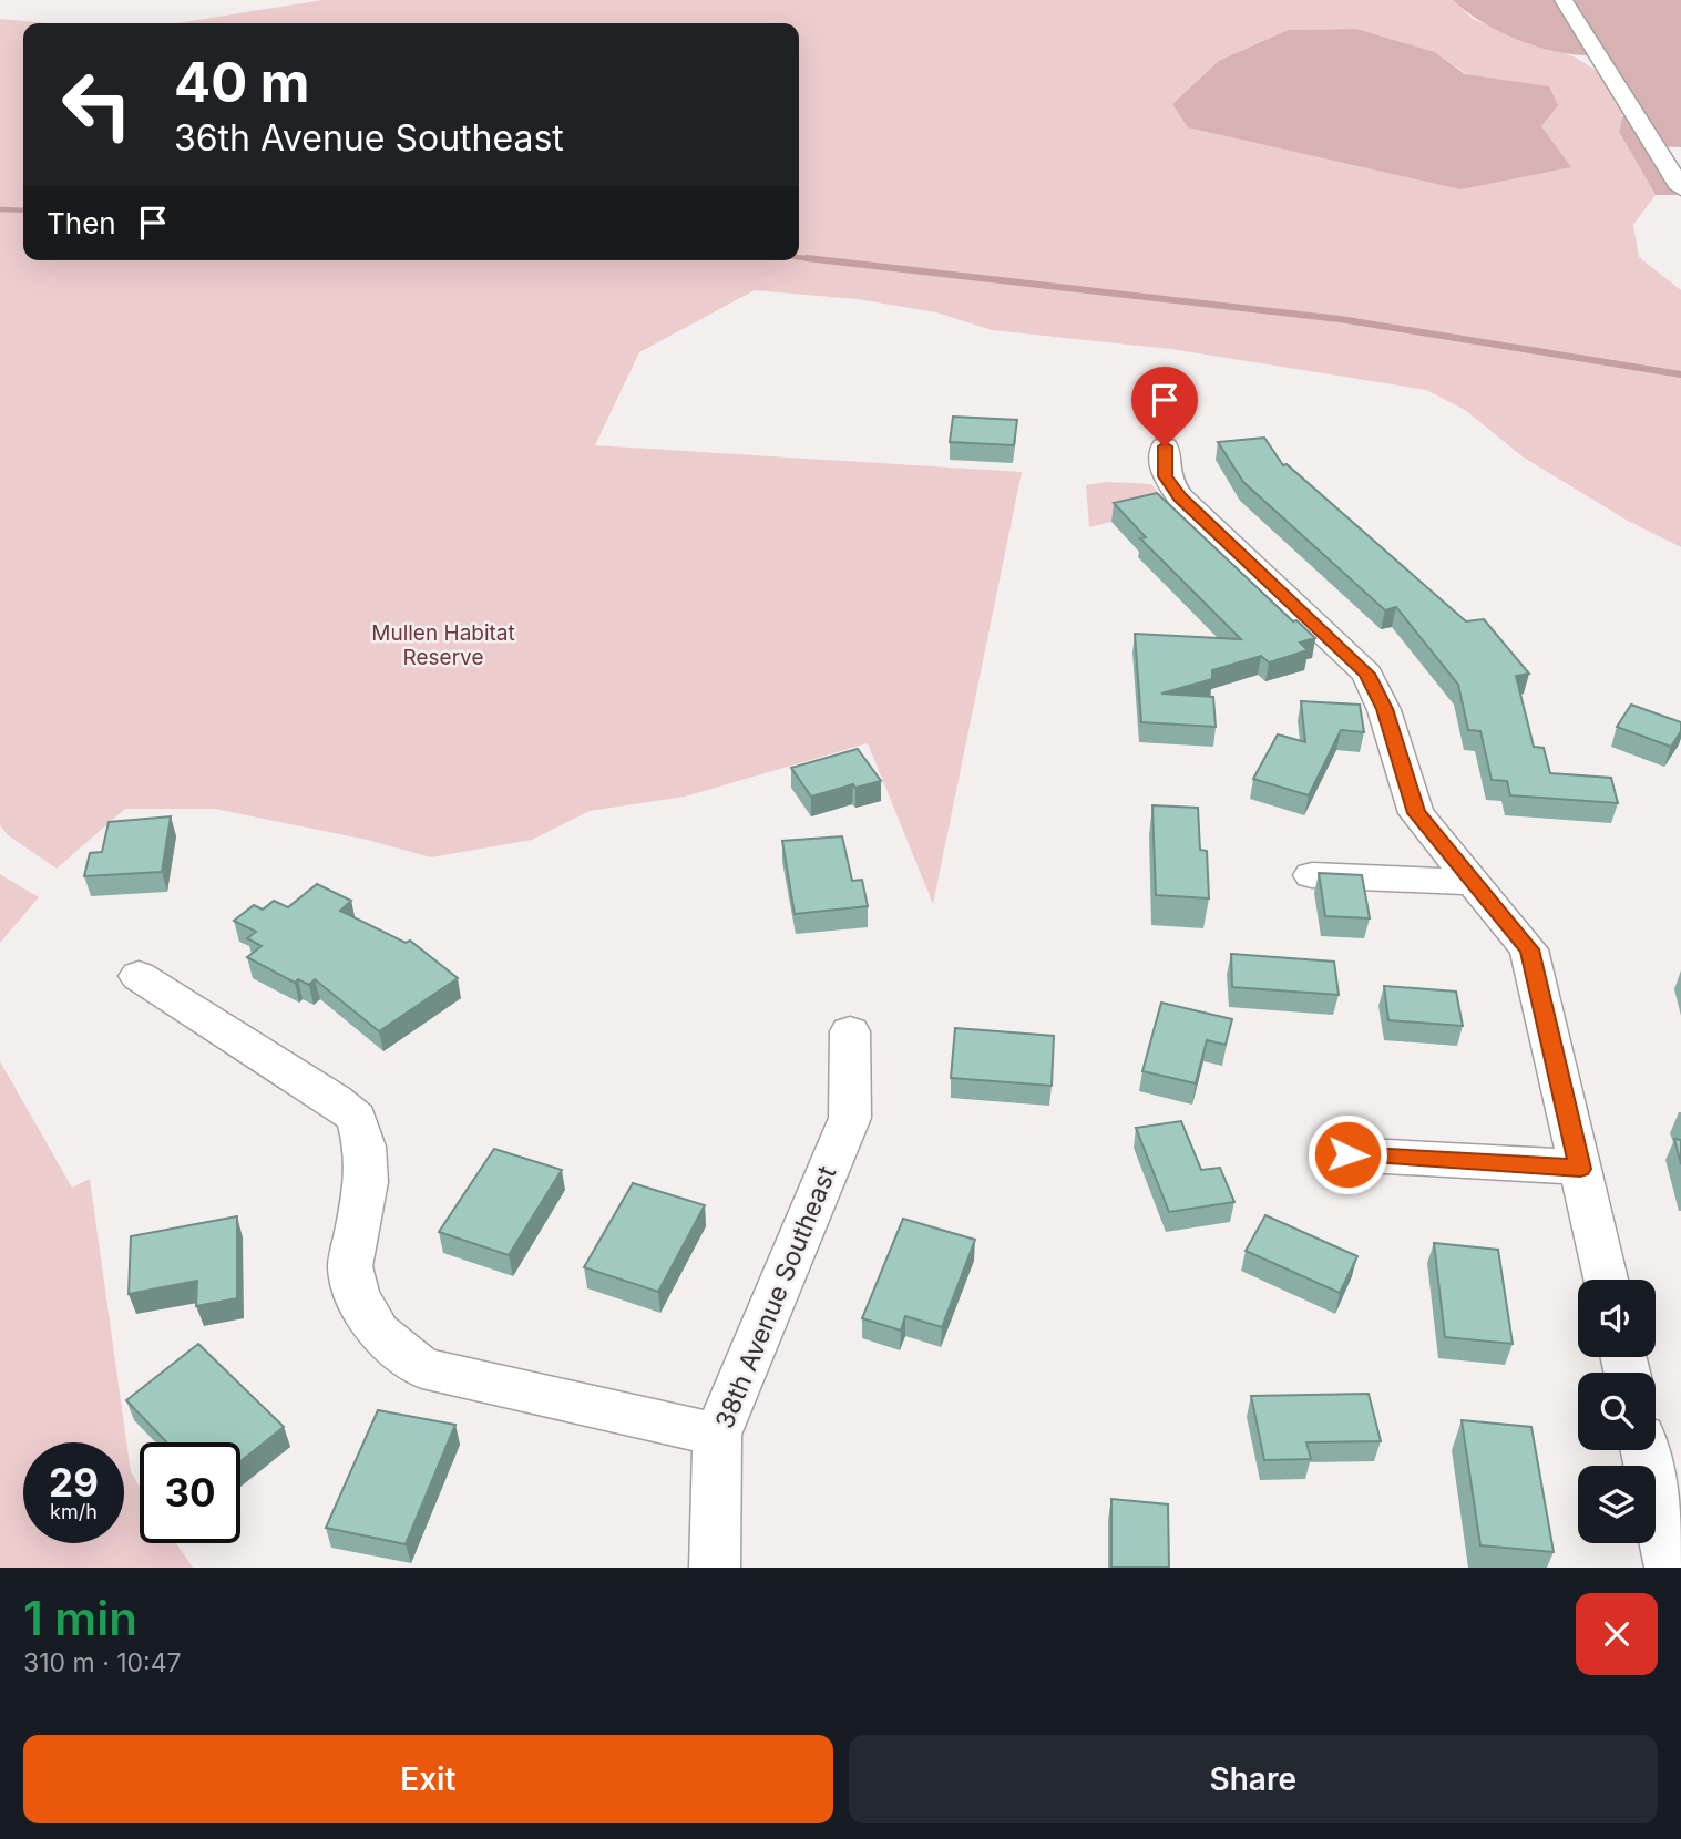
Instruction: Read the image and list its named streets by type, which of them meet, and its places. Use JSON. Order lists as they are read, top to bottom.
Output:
{
  "streets": {
    "street": ["38th Avenue Southeast"]
  },
  "parks": ["Mullen Habitat Reserve"],
  "page": {
    "turn": ["40 m", "36th Avenue Southeast"],
    "then": "Then",
    "speed": "29 km/h",
    "limit": "30",
    "heading": ["1 min", "310 m · 10:47"],
    "buttons": ["Exit", "Share"]
  }
}
